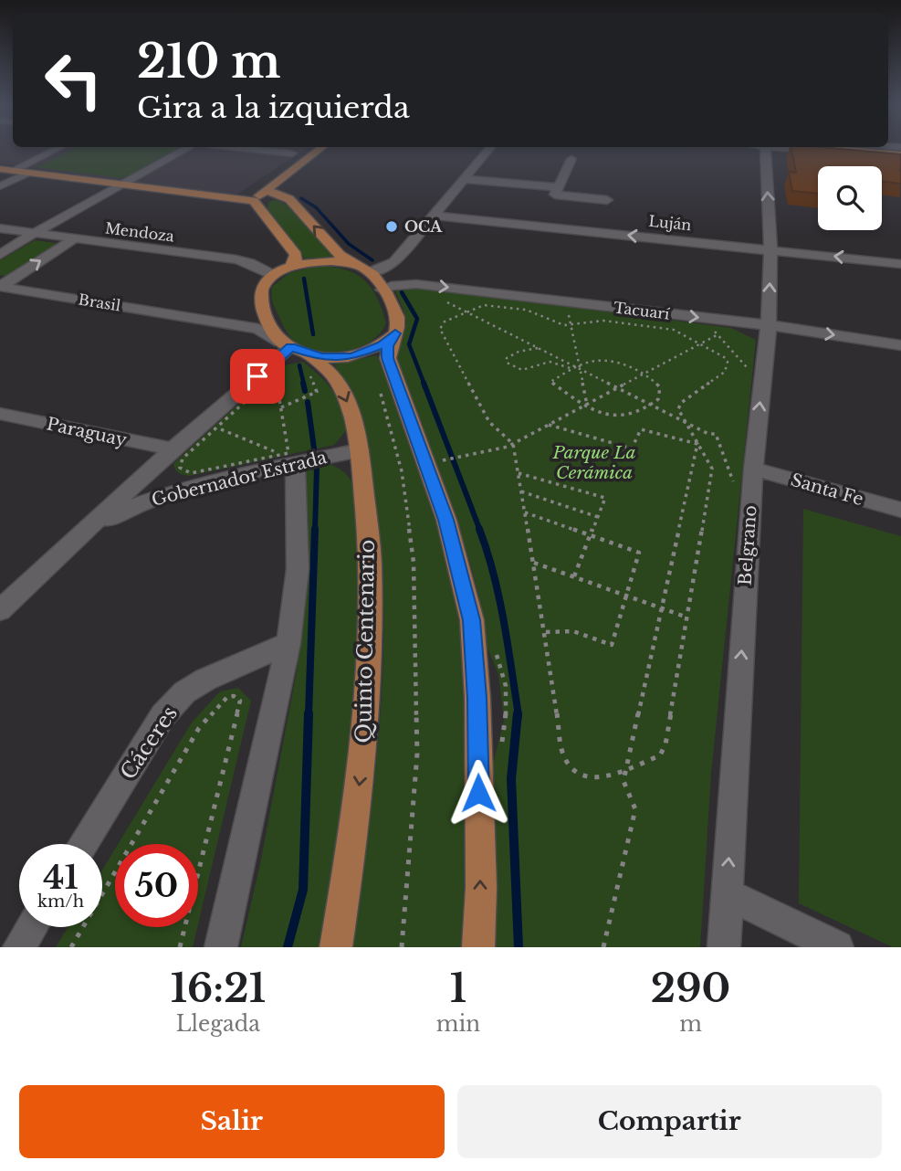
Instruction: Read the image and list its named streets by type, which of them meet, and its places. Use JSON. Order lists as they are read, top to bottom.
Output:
{
  "streets": {
    "main road": ["Quinto Centenario"],
    "street": [
      "Luján",
      "Mendoza",
      "Brasil",
      "Tacuarí",
      "Paraguay",
      "Gobernador Estrada",
      "Santa Fe",
      "Belgrano",
      "Cáceres"
    ]
  },
  "crossings": [
    ["Luján", "Belgrano"],
    ["Mendoza", "Brasil"],
    ["Mendoza", "Tacuarí"],
    ["Mendoza", "Gobernador Estrada"],
    ["Mendoza", "Quinto Centenario"],
    ["Brasil", "Tacuarí"],
    ["Brasil", "Gobernador Estrada"],
    ["Brasil", "Quinto Centenario"],
    ["Tacuarí", "Gobernador Estrada"],
    ["Tacuarí", "Belgrano"],
    ["Tacuarí", "Quinto Centenario"],
    ["Paraguay", "Gobernador Estrada"],
    ["Gobernador Estrada", "Quinto Centenario"],
    ["Santa Fe", "Belgrano"]
  ],
  "one_way": ["Tacuarí", "Belgrano"],
  "parks": ["Parque La Cerámica"],
  "places": ["OCA"],
  "page": {
    "turn": ["210 m", "Gira a la izquierda"],
    "speed": "41 km/h",
    "limit": "50",
    "eta": [
      "16:21",
      "Llegada",
      "1",
      "min",
      "290",
      "m"
    ],
    "buttons": ["Salir", "Compartir"]
  }
}
